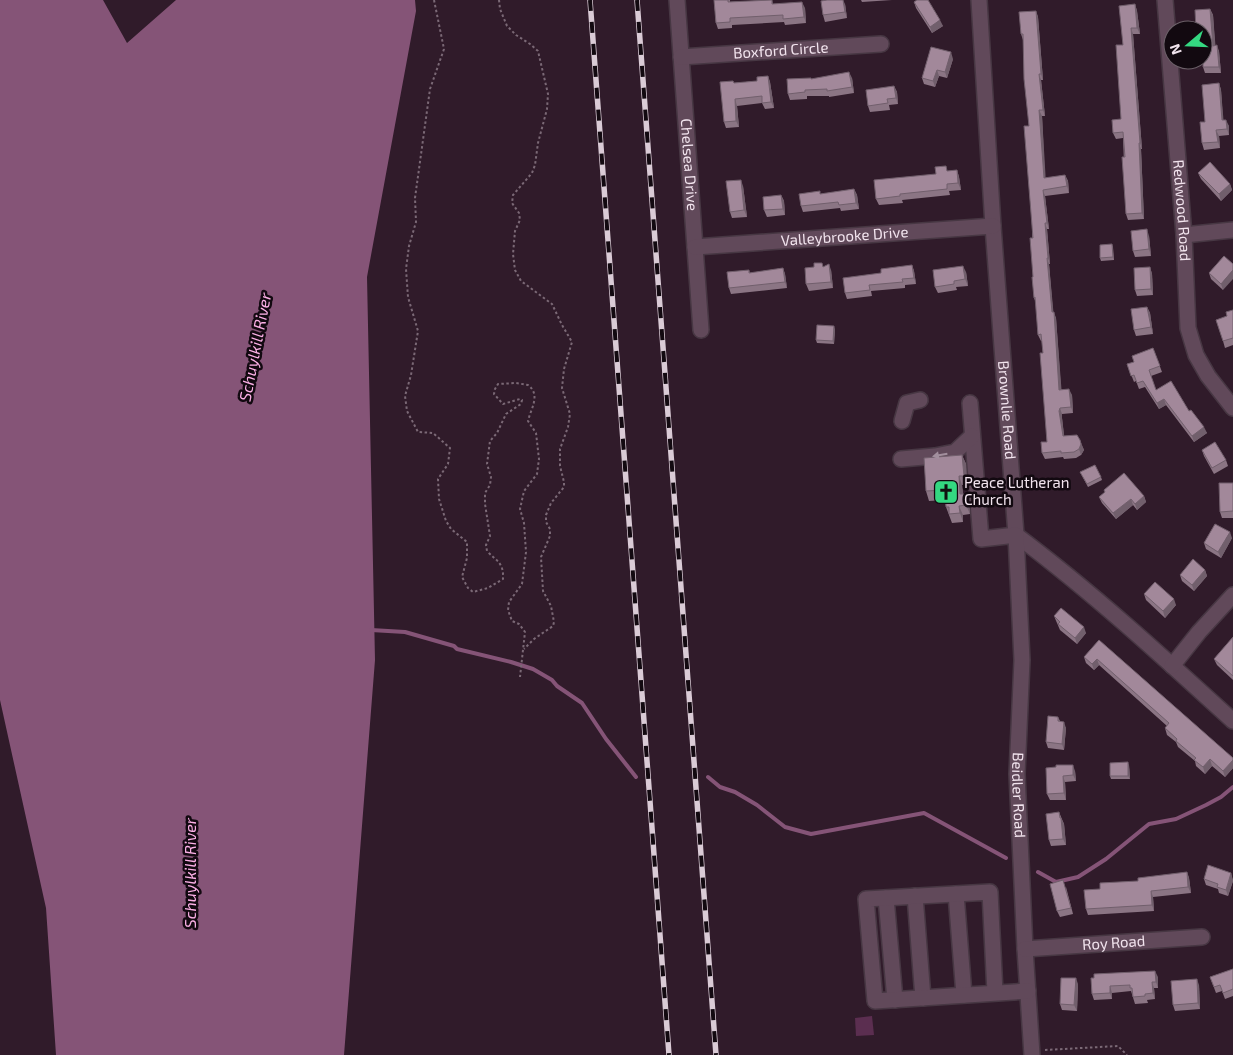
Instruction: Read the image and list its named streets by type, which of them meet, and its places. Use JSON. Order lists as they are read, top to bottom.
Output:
{
  "streets": {
    "street": [
      "Boxford Circle",
      "Chelsea Drive",
      "Redwood Road",
      "Valleybrooke Drive",
      "Brownlie Road",
      "Beidler Road",
      "Roy Road"
    ]
  },
  "crossings": [
    ["Boxford Circle", "Chelsea Drive"],
    ["Chelsea Drive", "Valleybrooke Drive"],
    ["Valleybrooke Drive", "Brownlie Road"],
    ["Brownlie Road", "Beidler Road"],
    ["Beidler Road", "Roy Road"]
  ],
  "water": ["Schuylkill River"],
  "places": {
    "church": ["Peace Lutheran Church"]
  },
  "north": "left"
}
